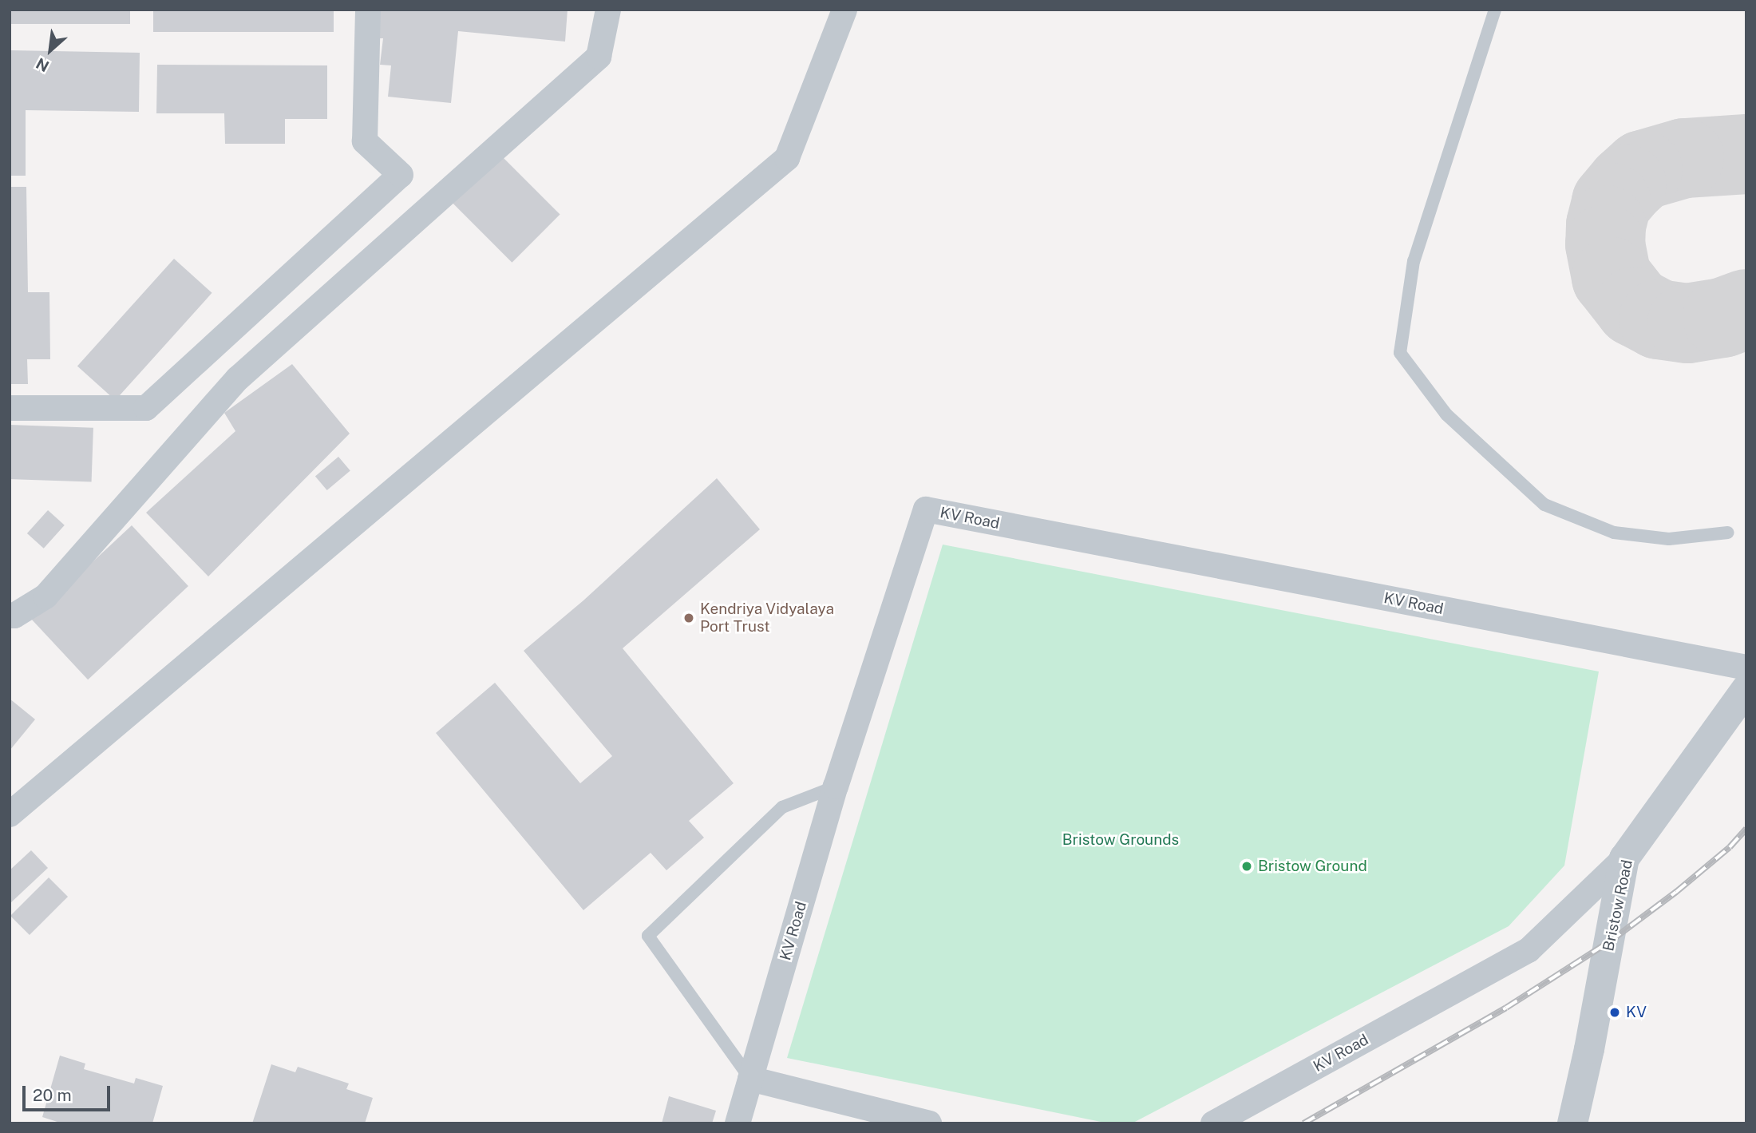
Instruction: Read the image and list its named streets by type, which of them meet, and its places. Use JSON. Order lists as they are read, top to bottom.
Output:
{
  "streets": {
    "street": ["KV Road", "Bristow Road"]
  },
  "crossings": [
    ["KV Road", "Bristow Road"]
  ],
  "parks": ["Bristow Grounds"],
  "places": ["Kendriya Vidyalaya Port Trust", "Bristow Ground", "KV"],
  "scale_bar": "20 m",
  "north": "bottom left"
}
